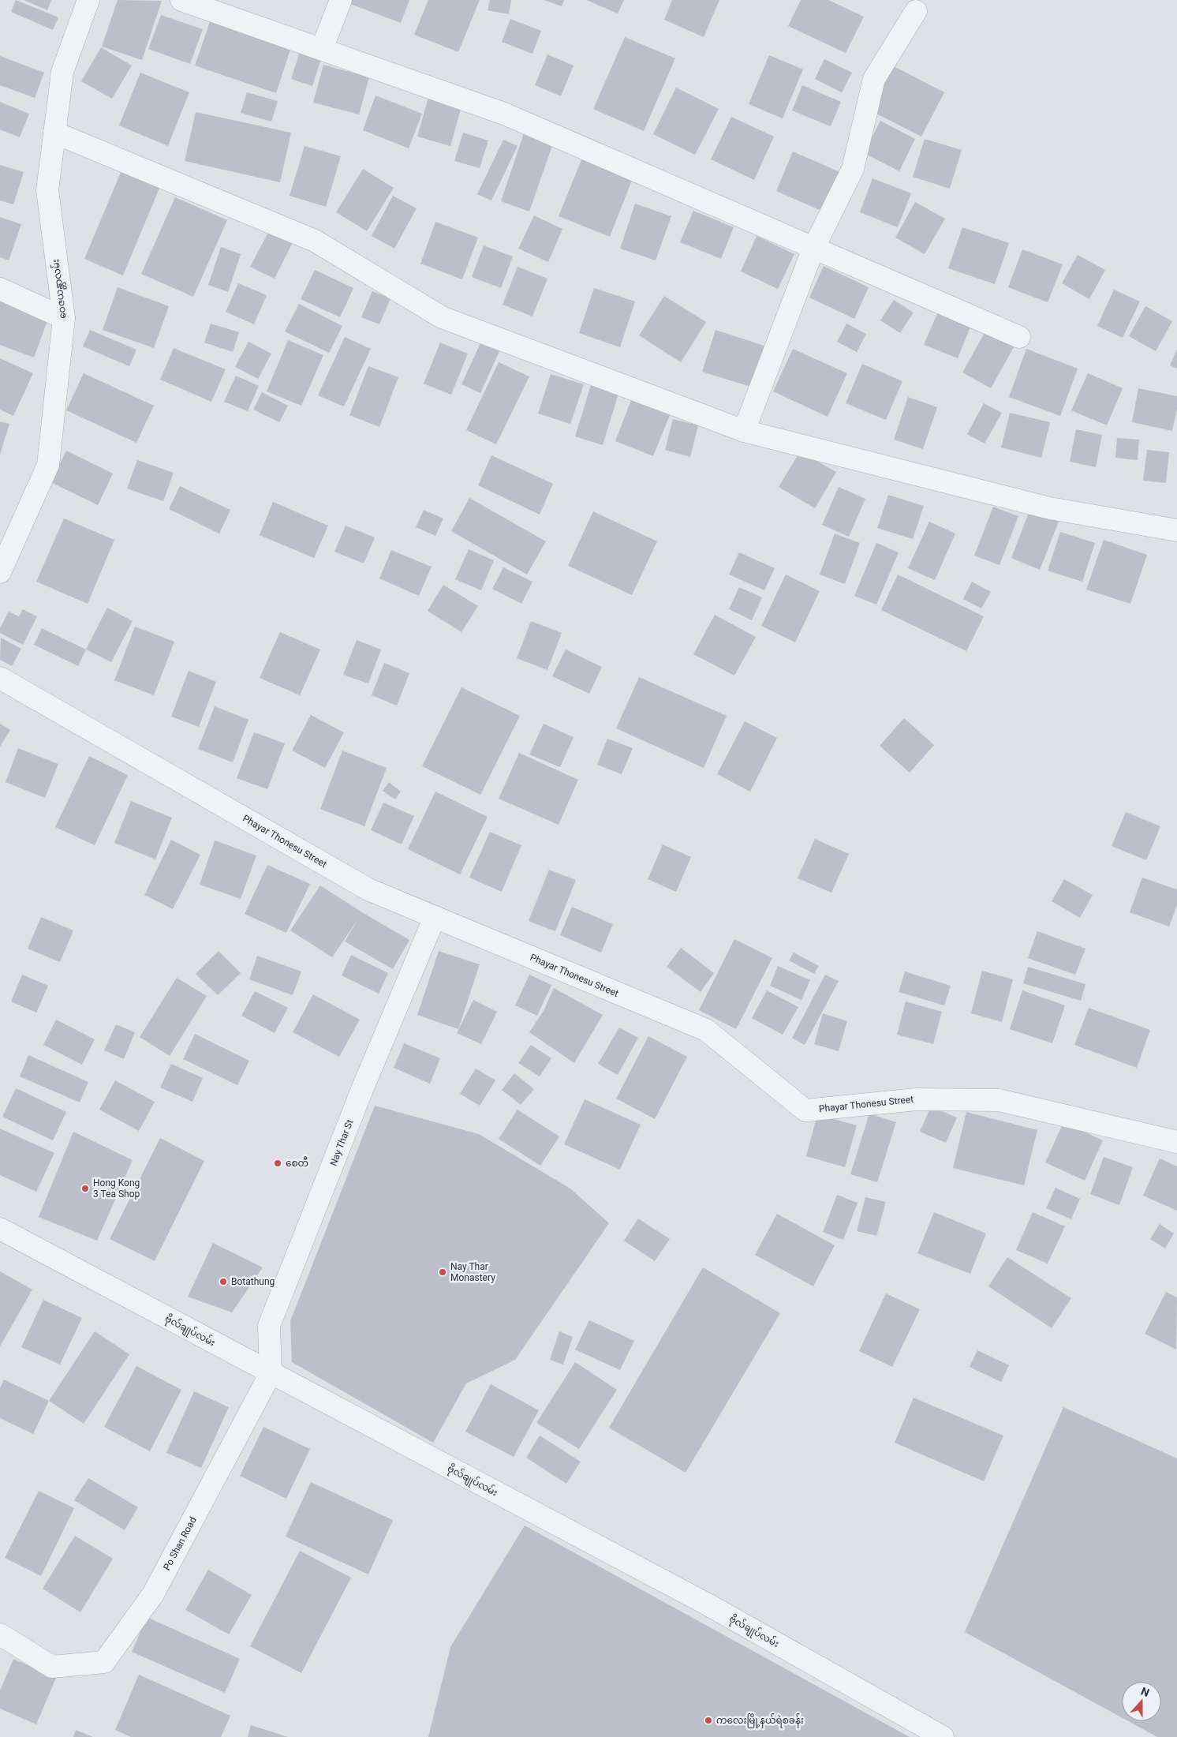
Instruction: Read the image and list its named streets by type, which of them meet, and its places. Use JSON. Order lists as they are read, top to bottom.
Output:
{
  "streets": {
    "street": [
      "ဝေဇယန္တာလမ်း",
      "Phayar Thonesu Street",
      "Nay Thar St",
      "ဗိုလ်ချုပ်လမ်း",
      "Po Shan Road"
    ]
  },
  "crossings": [
    ["Phayar Thonesu Street", "Nay Thar St"],
    ["Nay Thar St", "ဗိုလ်ချုပ်လမ်း"],
    ["Nay Thar St", "Po Shan Road"],
    ["ဗိုလ်ချုပ်လမ်း", "Po Shan Road"]
  ],
  "places": [
    "စေတီ",
    "Hong Kong 3 Tea Shop",
    "Nay Thar Monastery",
    "Botathung",
    "ကလေးမြို့နယ်ရဲစခန်း"
  ],
  "north": "top"
}
